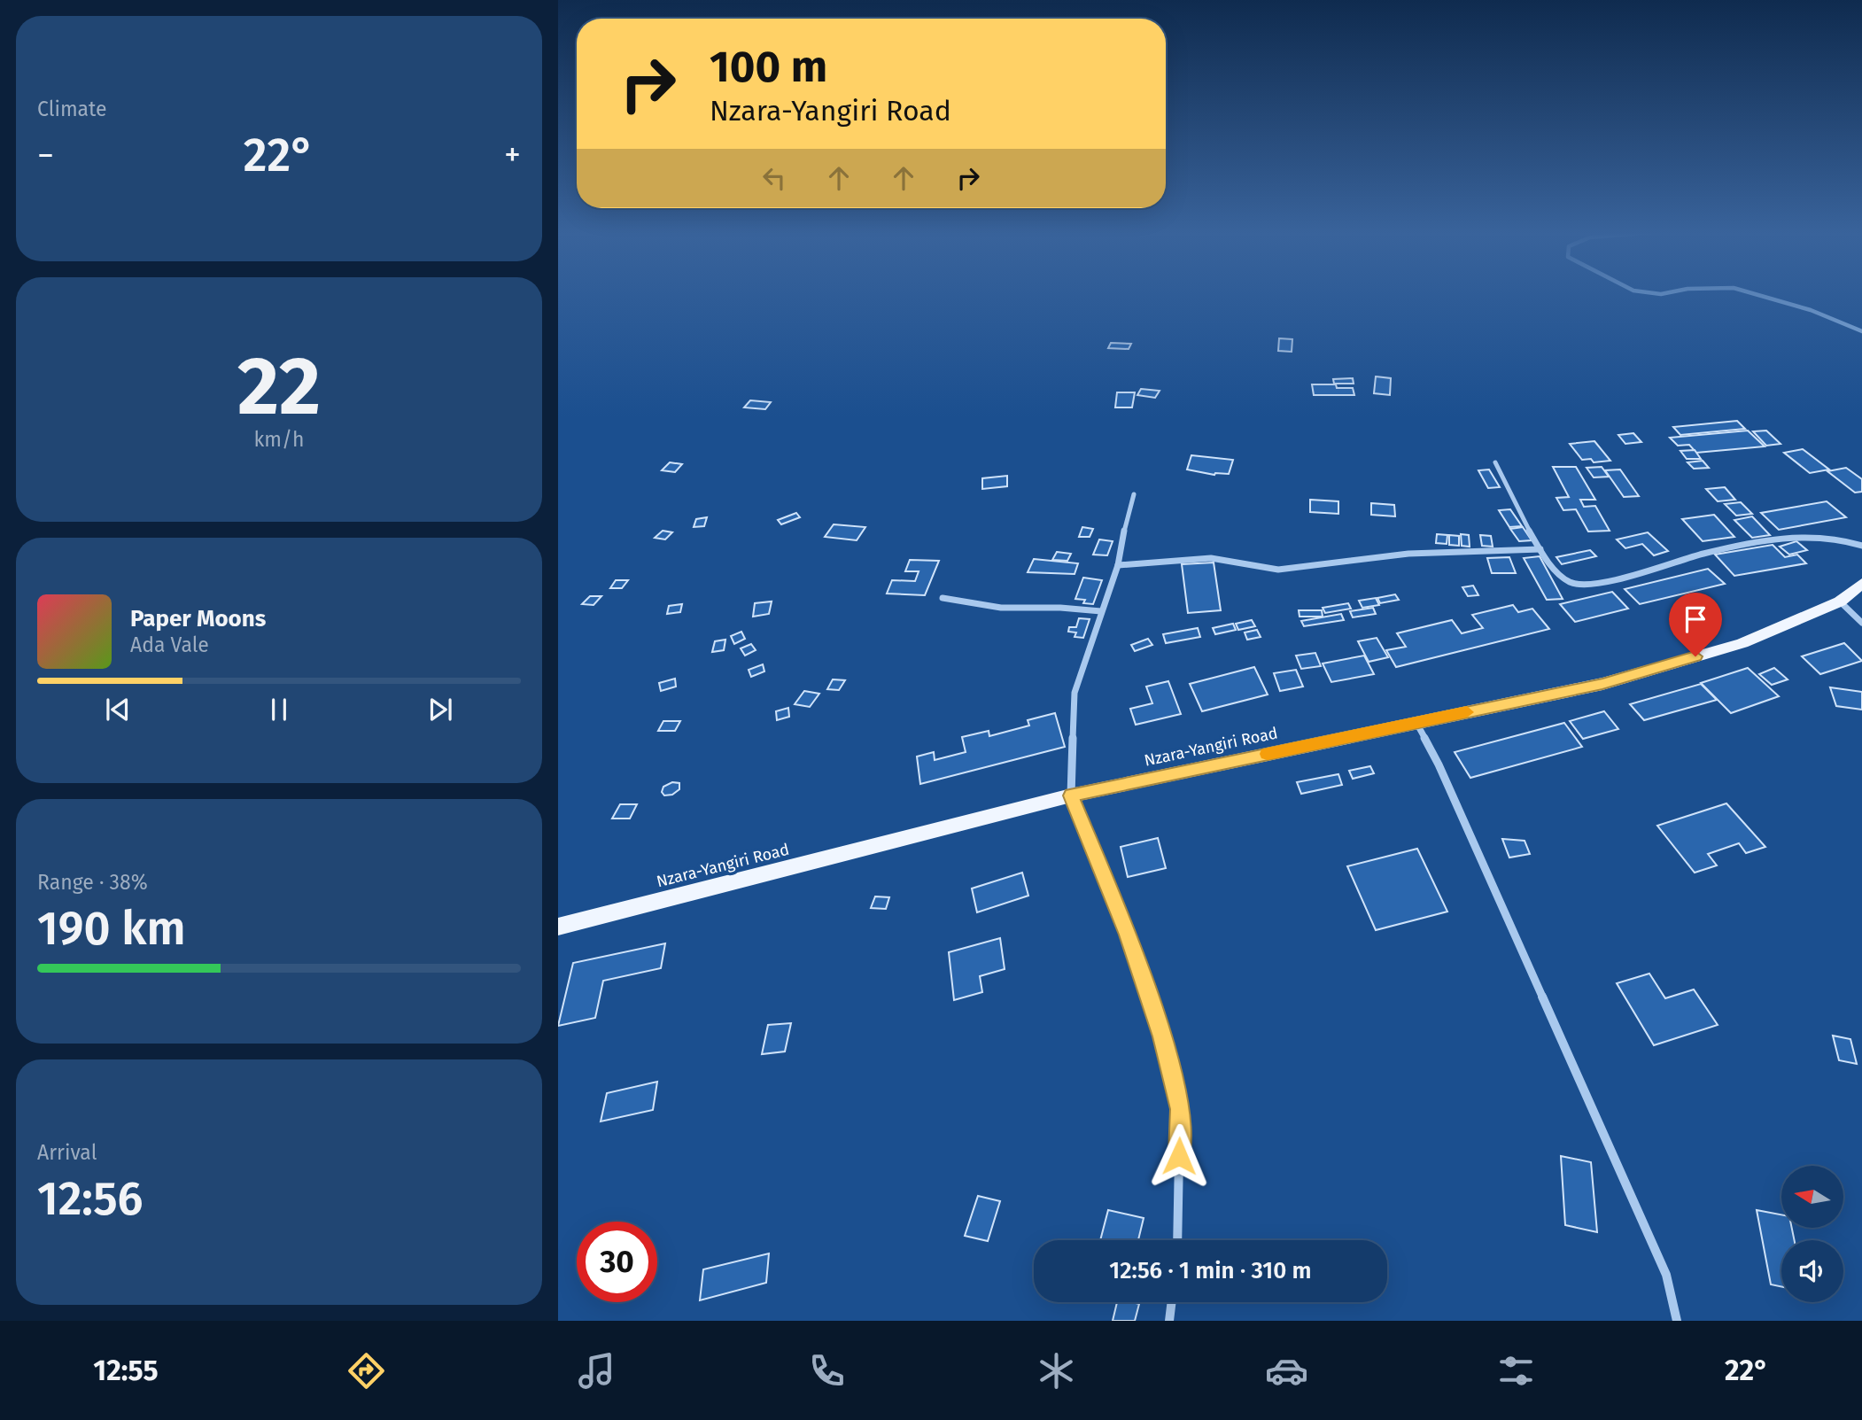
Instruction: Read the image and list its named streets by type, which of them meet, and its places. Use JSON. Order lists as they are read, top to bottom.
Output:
{
  "streets": {
    "main road": ["Nzara-Yangiri Road"]
  },
  "north": "left",
  "page": {
    "tile": [
      "Climate",
      ["22", "km/h"],
      ["Range · 38%", "190 km"],
      ["Arrival", "12:56"]
    ],
    "turn": ["100 m", "Nzara-Yangiri Road"],
    "heat": ["−", "22°", "+"],
    "song": ["Paper Moons", "Ada Vale"],
    "limit": "30",
    "trip": "12:56 · 1 min · 310 m",
    "tabs": ["12:55", "22°"]
  }
}
